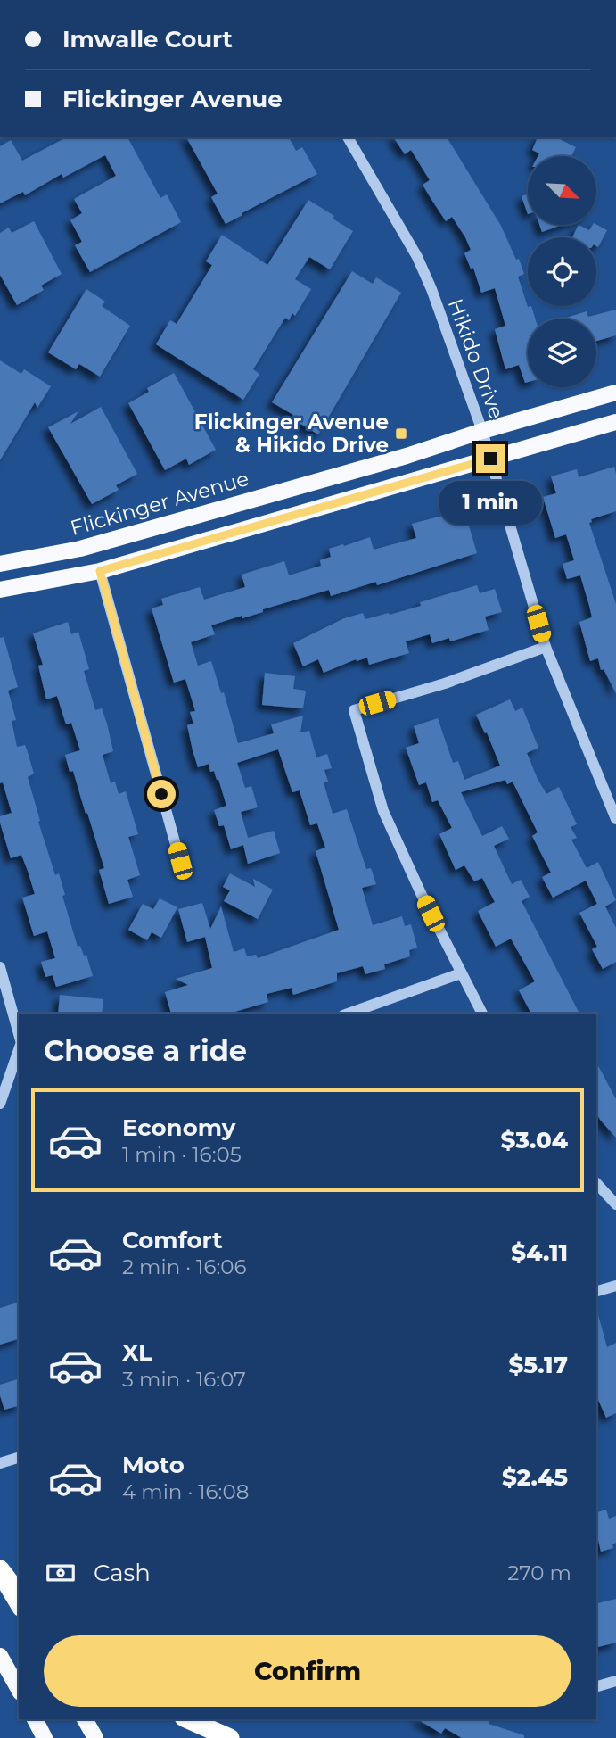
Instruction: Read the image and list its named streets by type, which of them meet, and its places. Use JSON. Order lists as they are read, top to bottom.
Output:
{
  "streets": {
    "main road": ["Flickinger Avenue"],
    "street": ["Hikido Drive"]
  },
  "crossings": [
    ["Hikido Drive", "Flickinger Avenue"]
  ],
  "places": {
    "transit": ["Flickinger Avenue & Hikido Drive"]
  },
  "north": "bottom right",
  "page": {
    "banner": ["Imwalle Court", "Flickinger Avenue"],
    "bubble": "1 min",
    "heading": "Choose a ride",
    "list": [
      {
        "name": "Economy",
        "note": "1 min · 16:05",
        "value": "$3.04"
      },
      {
        "name": "Comfort",
        "note": "2 min · 16:06",
        "value": "$4.11"
      },
      {
        "name": "XL",
        "note": "3 min · 16:07",
        "value": "$5.17"
      },
      {
        "name": "Moto",
        "note": "4 min · 16:08",
        "value": "$2.45"
      }
    ],
    "pay": ["Cash", "270 m"],
    "buttons": "Confirm"
  }
}
